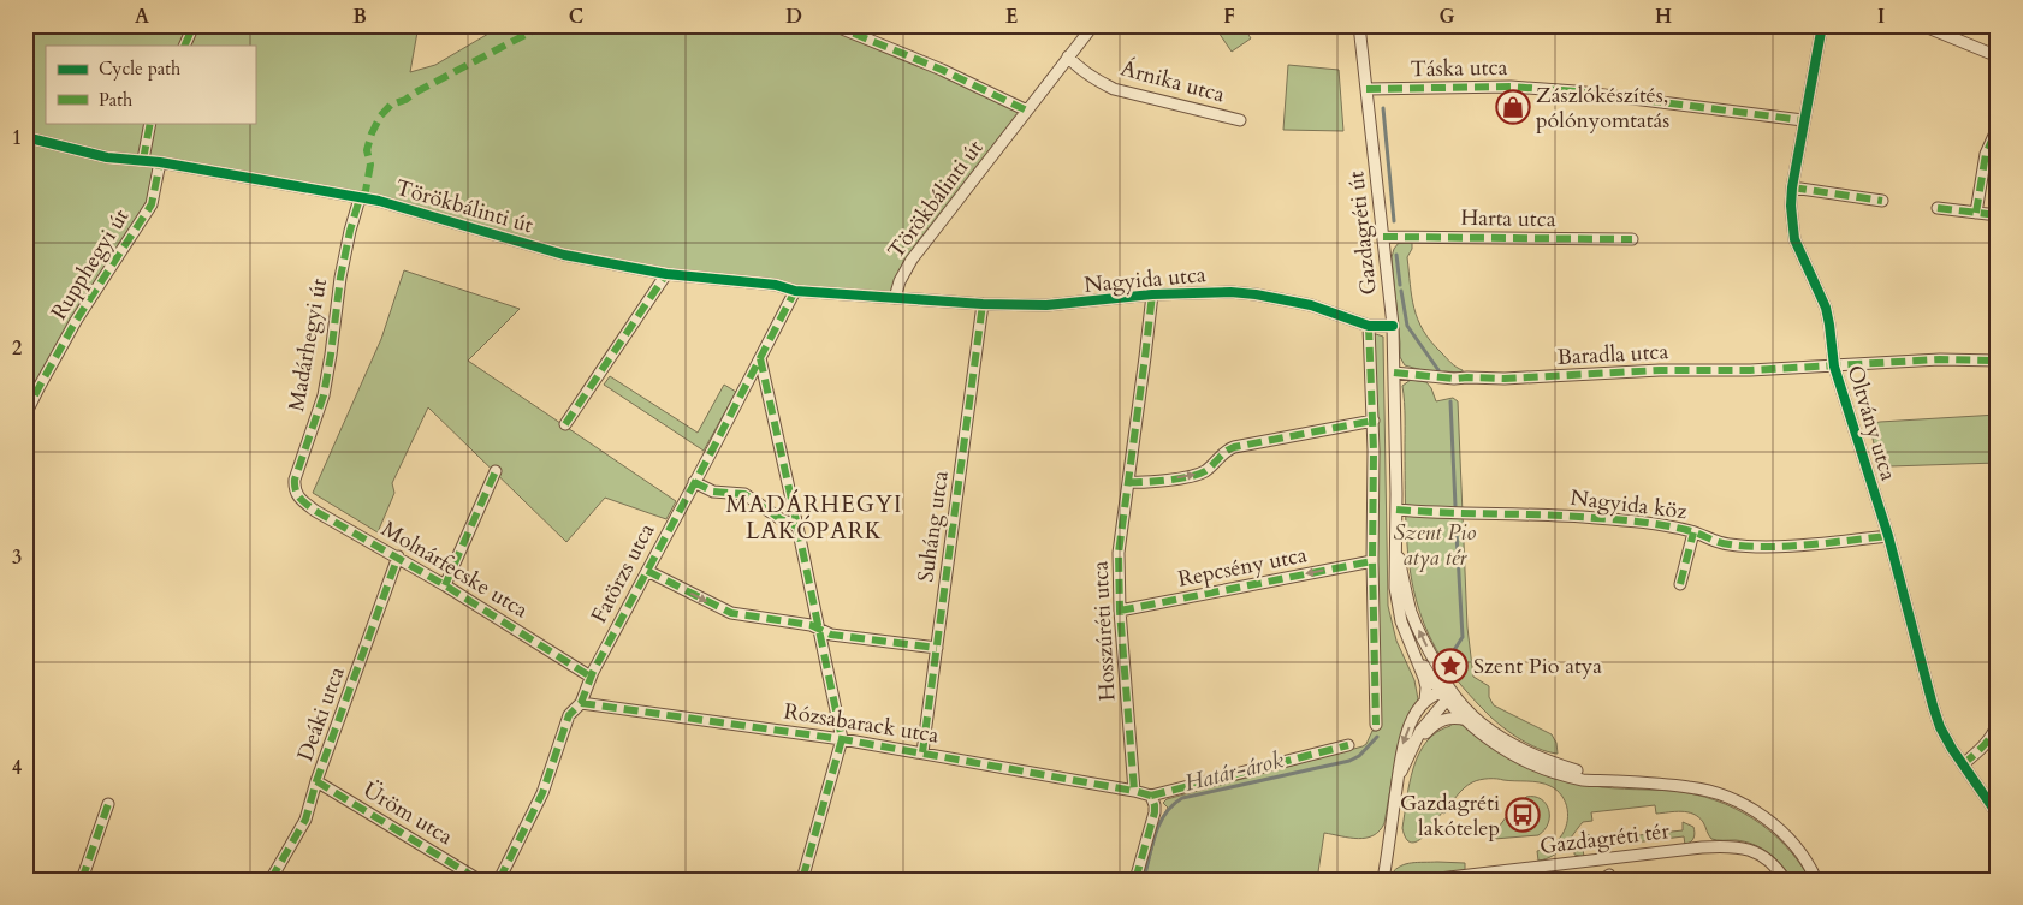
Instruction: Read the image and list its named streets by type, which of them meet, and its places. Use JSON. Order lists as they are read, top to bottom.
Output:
{
  "streets": {
    "street": [
      "Táska utca",
      "Árnika utca",
      "Törökbálinti út",
      "Harta utca",
      "Gazdagréti út",
      "Rupphegyi út",
      "Nagyida utca",
      "Madárhegyi út",
      "Baradla utca",
      "Oltvány utca",
      "Nagyida köz",
      "Suháng utca",
      "Repcsény utca",
      "Molnárfecske utca",
      "Fatörzs utca",
      "Hosszúréti utca",
      "Deáki utca",
      "Rózsabarack utca",
      "Üröm utca",
      "Gazdagréti tér"
    ]
  },
  "crossings": [
    ["Táska utca", "Gazdagréti út"],
    ["Táska utca", "Oltvány utca"],
    ["Árnika utca", "Törökbálinti út"],
    ["Törökbálinti út", "Rupphegyi út"],
    ["Törökbálinti út", "Nagyida utca"],
    ["Törökbálinti út", "Madárhegyi út"],
    ["Törökbálinti út", "Fatörzs utca"],
    ["Harta utca", "Gazdagréti út"],
    ["Gazdagréti út", "Nagyida utca"],
    ["Gazdagréti út", "Baradla utca"],
    ["Gazdagréti út", "Nagyida köz"],
    ["Gazdagréti út", "Repcsény utca"],
    ["Nagyida utca", "Suháng utca"],
    ["Nagyida utca", "Hosszúréti utca"],
    ["Madárhegyi út", "Molnárfecske utca"],
    ["Baradla utca", "Oltvány utca"],
    ["Oltvány utca", "Nagyida köz"],
    ["Suháng utca", "Rózsabarack utca"],
    ["Repcsény utca", "Hosszúréti utca"],
    ["Molnárfecske utca", "Fatörzs utca"],
    ["Molnárfecske utca", "Deáki utca"],
    ["Fatörzs utca", "Rózsabarack utca"],
    ["Hosszúréti utca", "Rózsabarack utca"],
    ["Deáki utca", "Üröm utca"]
  ],
  "one_way": ["Repcsény utca"],
  "districts": ["MADÁRHEGYI LAKÓPARK"],
  "water": ["Határ-árok"],
  "parks": ["Szent Pio atya tér"],
  "places": {
    "shop": ["Zászlókészítés, pólónyomtatás"],
    "place": ["Szent Pio atya"],
    "bus stop": ["Gazdagréti lakótelep"]
  },
  "legend": ["Cycle path", "Path"],
  "grid": {
    "columns": [
      "A",
      "B",
      "C",
      "D",
      "E",
      "F",
      "G",
      "H",
      "I"
    ],
    "rows": [
      "1",
      "2",
      "3",
      "4"
    ]
  }
}
